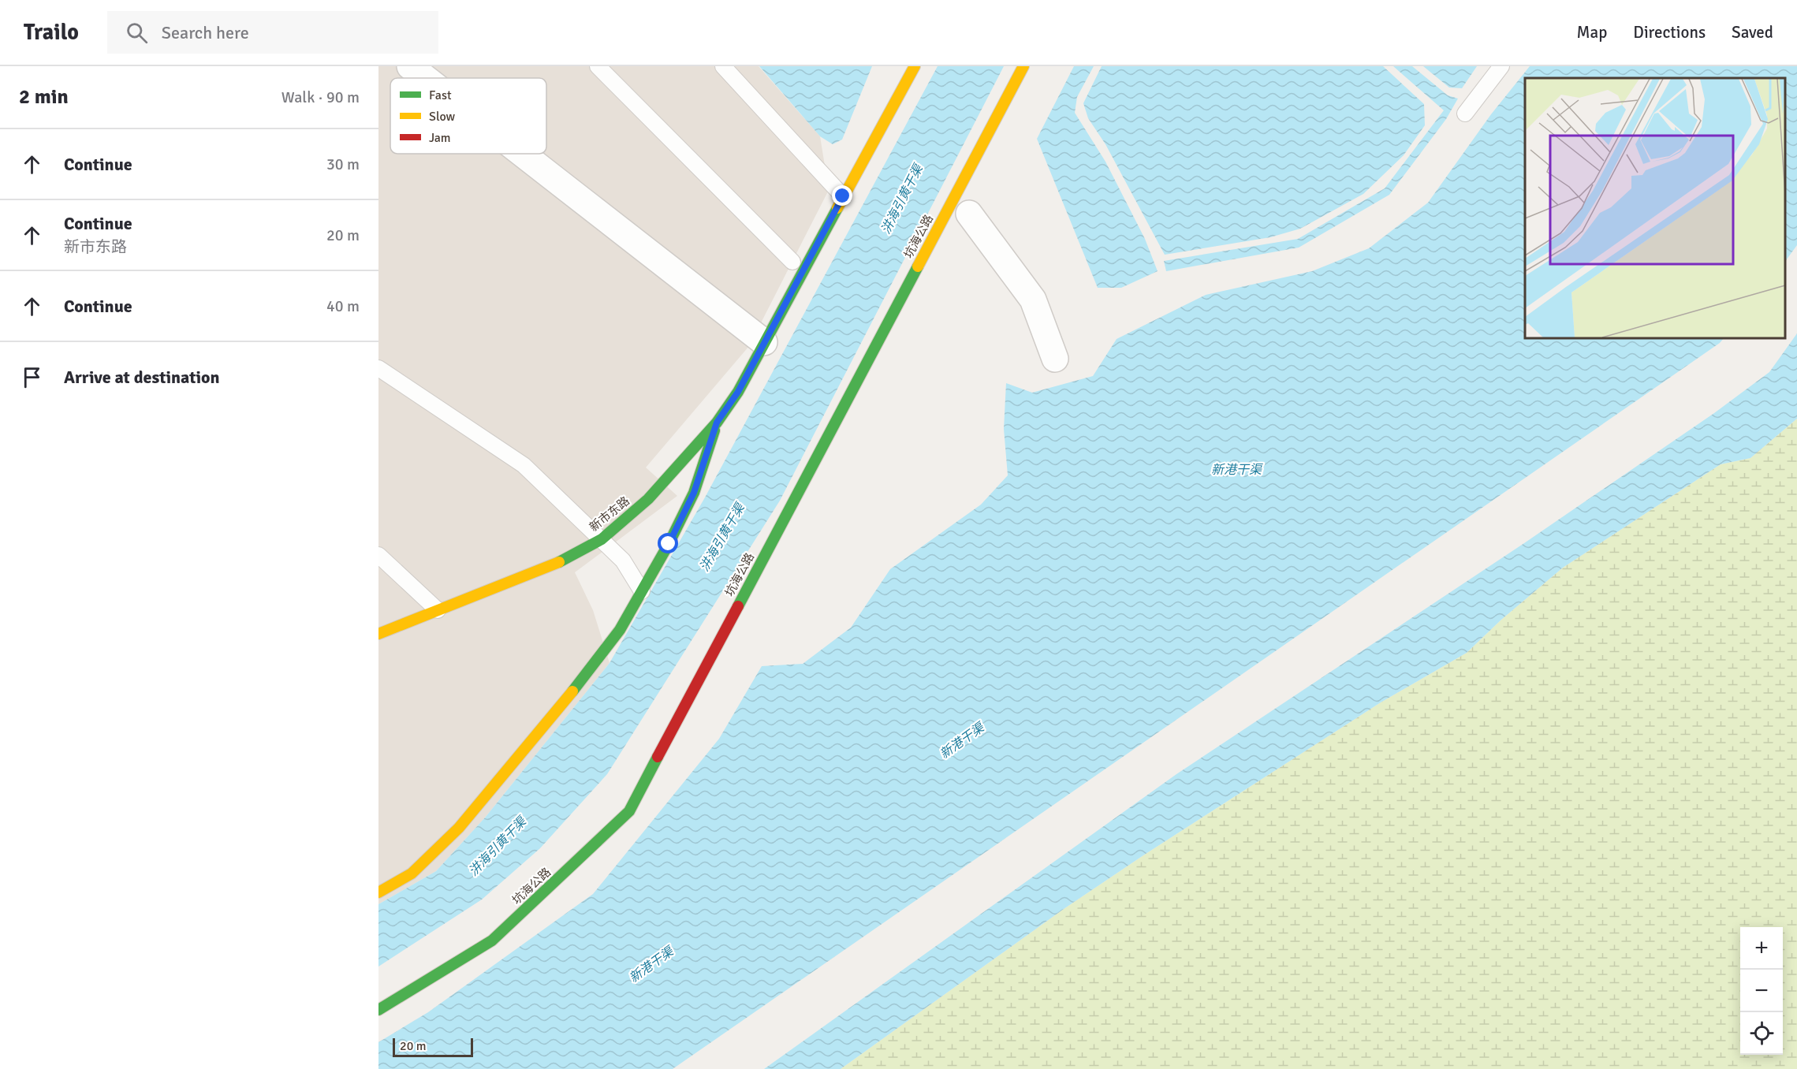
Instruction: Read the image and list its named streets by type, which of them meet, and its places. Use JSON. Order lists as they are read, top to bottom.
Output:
{
  "streets": {
    "street": ["坑海公路", "新市东路"]
  },
  "water": ["汫海引黄干渠", "新港干渠"],
  "legend": ["Fast", "Slow", "Jam"],
  "scale_bar": "20 m",
  "page": {
    "header": "Trailo",
    "search": "Search here",
    "nav": ["Map", "Directions", "Saved"],
    "heading": ["2 min", "Walk · 90 m"],
    "list": [
      ["Continue", "30 m"],
      ["Continue", "新市东路", "20 m"],
      ["Continue", "40 m"],
      "Arrive at destination"
    ],
    "map_buttons": ["+", "−"],
    "scale": "20 m"
  }
}
